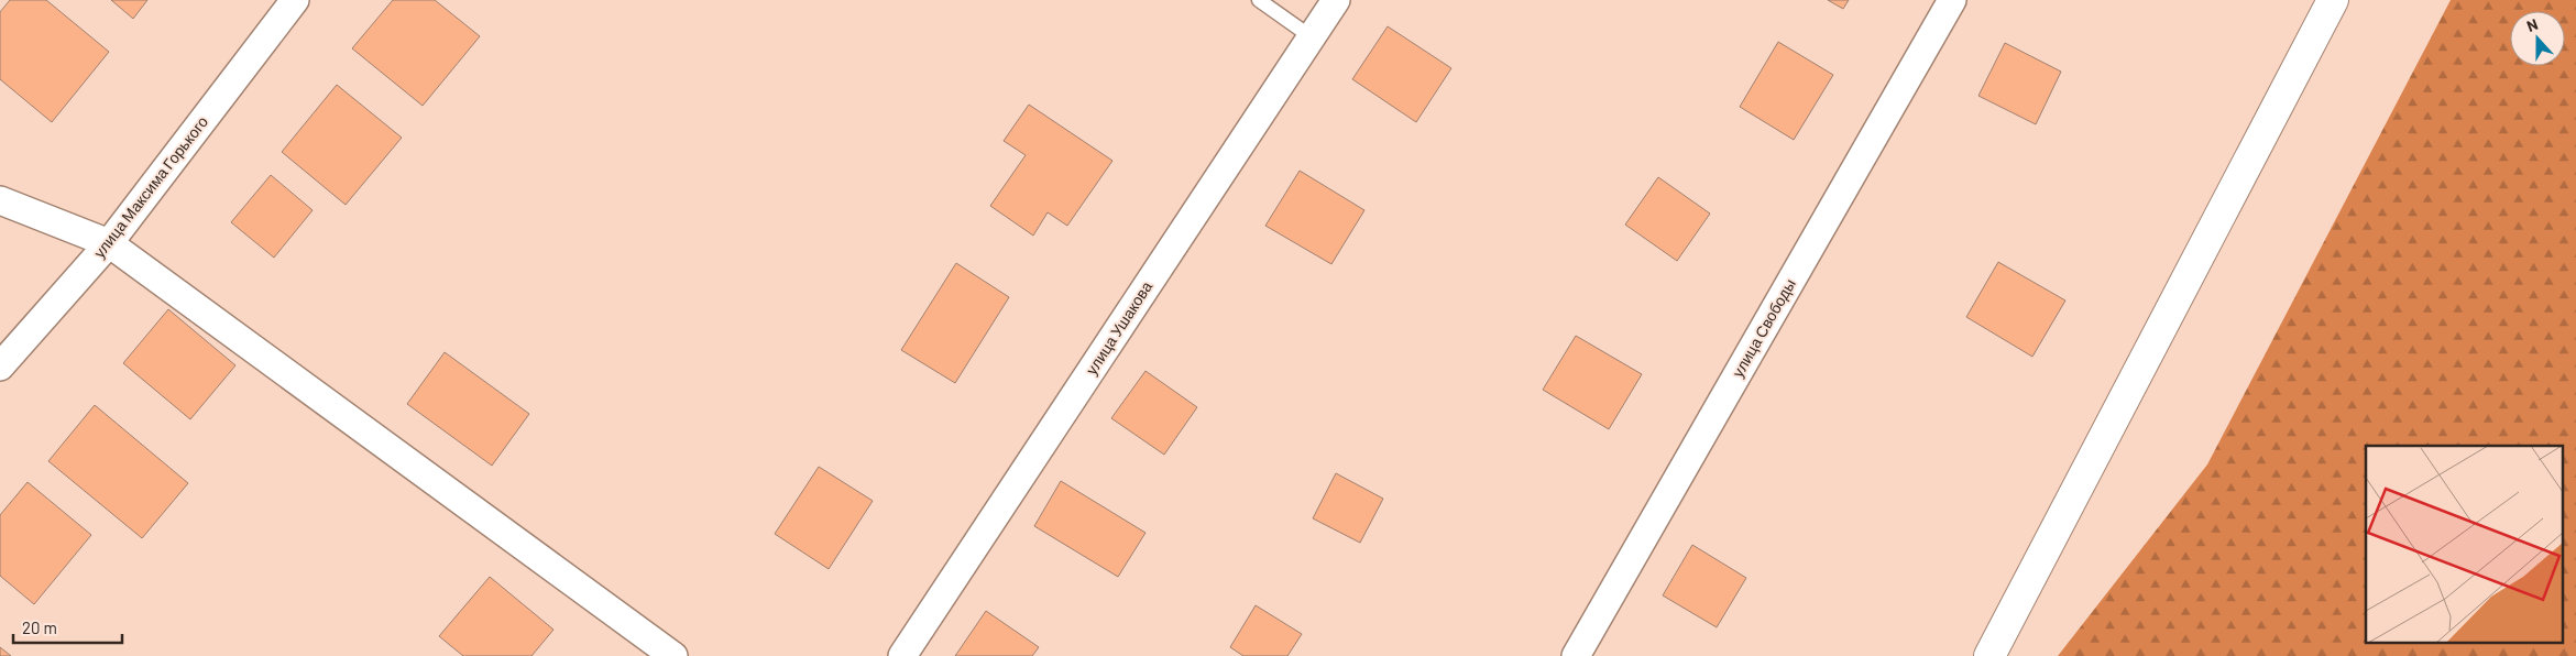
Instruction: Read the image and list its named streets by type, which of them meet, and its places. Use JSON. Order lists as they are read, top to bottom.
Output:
{
  "streets": {
    "street": ["улица Максима Горького", "улица Ушакова", "улица Свободы"]
  },
  "scale_bar": "20 m",
  "north": "top"
}
